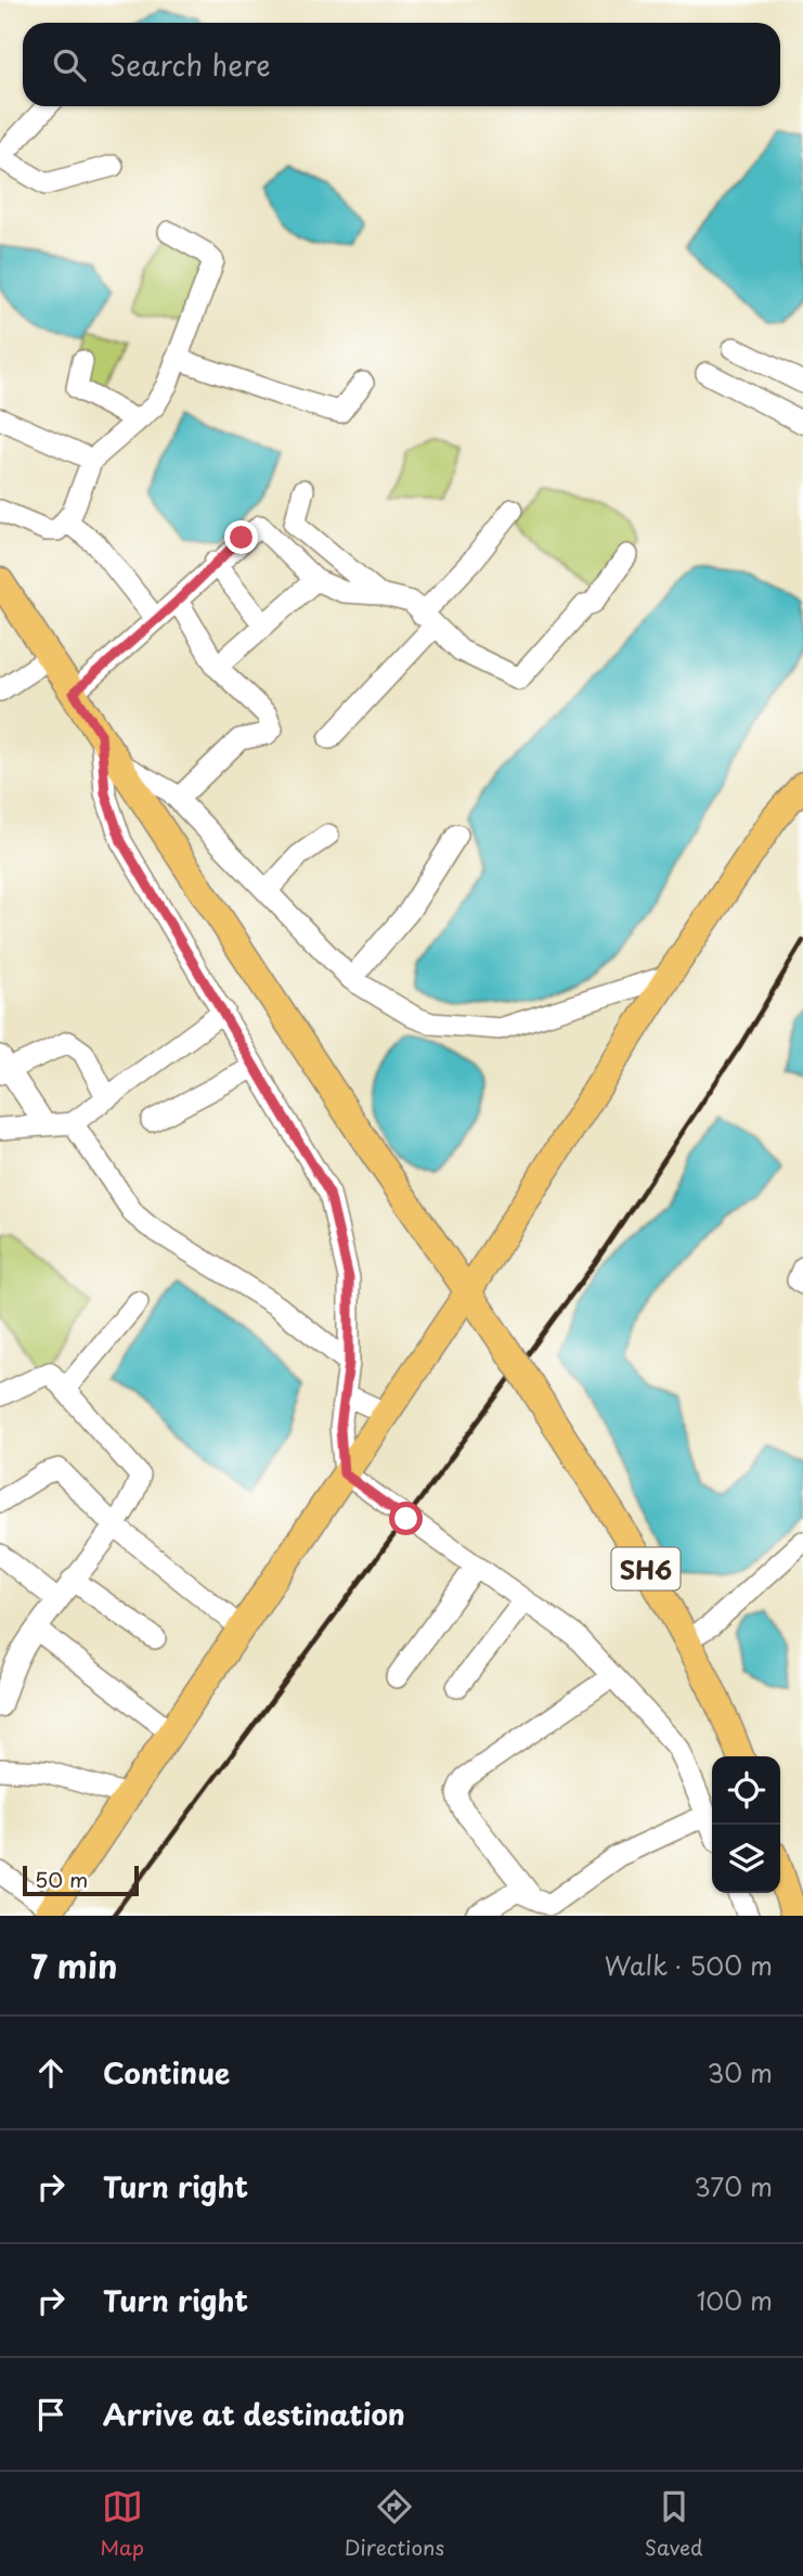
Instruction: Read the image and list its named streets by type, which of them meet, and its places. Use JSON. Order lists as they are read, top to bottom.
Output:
{
  "streets": {
    "main road": ["SH6"]
  },
  "scale_bar": "50 m",
  "page": {
    "search": "Search here",
    "scale": "50 m",
    "heading": ["7 min", "Walk · 500 m"],
    "list": [
      ["Continue", "30 m"],
      ["Turn right", "370 m"],
      ["Turn right", "100 m"],
      "Arrive at destination"
    ],
    "nav": ["Map", "Directions", "Saved"]
  }
}
